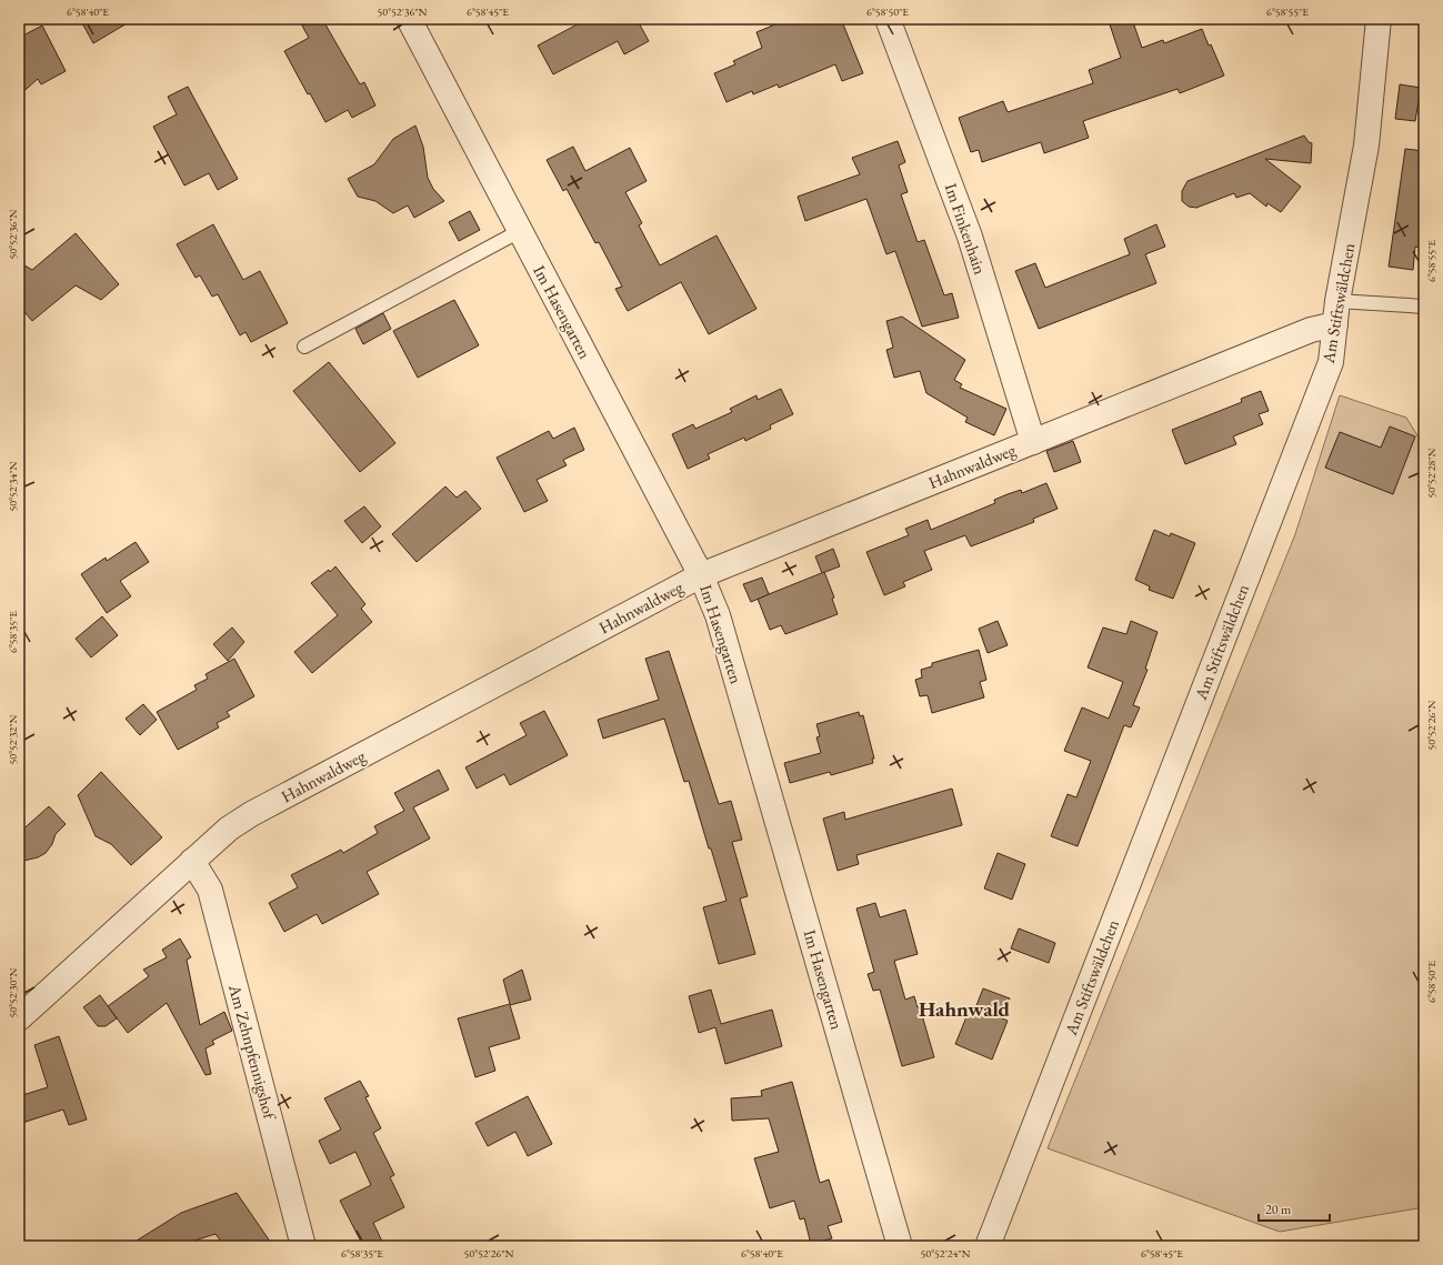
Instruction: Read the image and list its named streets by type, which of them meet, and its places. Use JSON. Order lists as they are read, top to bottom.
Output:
{
  "streets": {
    "street": [
      "Im Finkenhain",
      "Am Stiftswäldchen",
      "Im Hasengarten",
      "Hahnwaldweg",
      "Am Zehnpfennigshof"
    ]
  },
  "crossings": [
    ["Im Finkenhain", "Hahnwaldweg"],
    ["Am Stiftswäldchen", "Hahnwaldweg"],
    ["Im Hasengarten", "Hahnwaldweg"],
    ["Hahnwaldweg", "Am Zehnpfennigshof"]
  ],
  "districts": ["Hahnwald"],
  "scale_bar": "20 m",
  "coordinates": [
    "6°58'40\"E",
    "50°52'36\"N",
    "6°58'45\"E",
    "6°58'50\"E",
    "6°58'55\"E",
    "50°52'28\"N",
    "50°52'34\"N",
    "6°58'35\"E",
    "50°52'26\"N",
    "50°52'32\"N",
    "50°52'30\"N",
    "50°52'24\"N"
  ]
}
